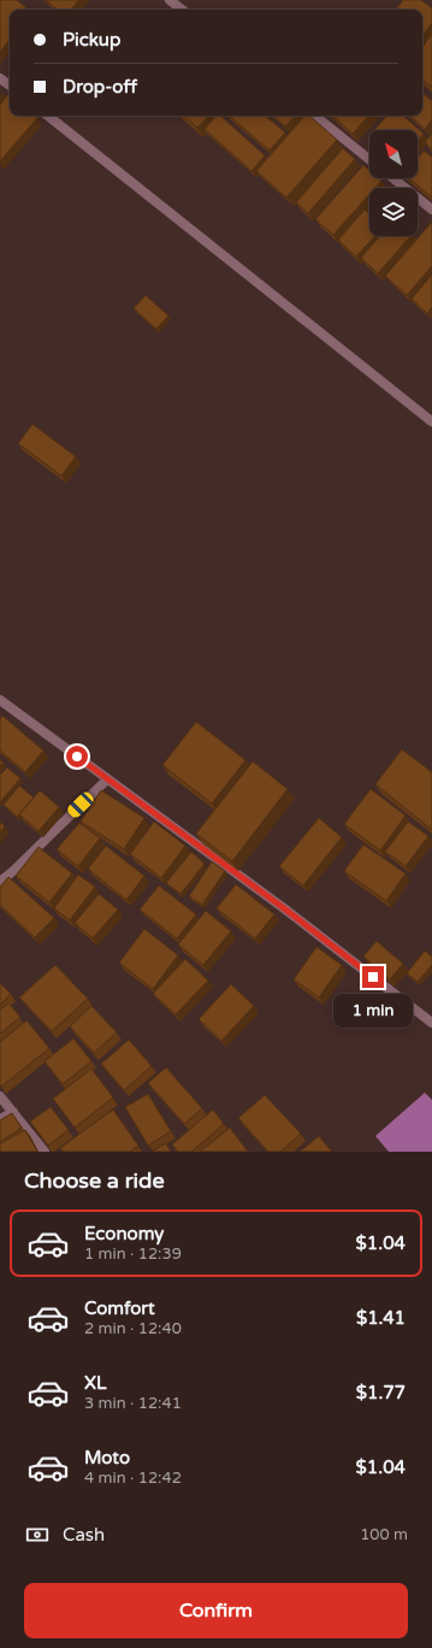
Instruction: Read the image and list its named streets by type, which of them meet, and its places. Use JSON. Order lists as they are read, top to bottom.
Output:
{
  "north": "top left",
  "page": {
    "banner": ["Pickup", "Drop-off"],
    "bubble": "1 min",
    "heading": "Choose a ride",
    "list": [
      {
        "name": "Economy",
        "note": "1 min · 12:39",
        "value": "$1.04"
      },
      {
        "name": "Comfort",
        "note": "2 min · 12:40",
        "value": "$1.41"
      },
      {
        "name": "XL",
        "note": "3 min · 12:41",
        "value": "$1.77"
      },
      {
        "name": "Moto",
        "note": "4 min · 12:42",
        "value": "$1.04"
      }
    ],
    "pay": ["Cash", "100 m"],
    "buttons": "Confirm"
  }
}
